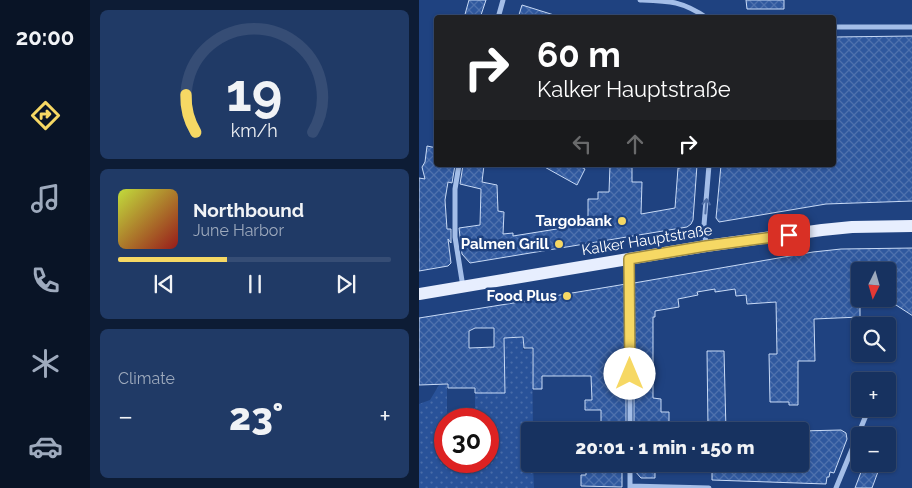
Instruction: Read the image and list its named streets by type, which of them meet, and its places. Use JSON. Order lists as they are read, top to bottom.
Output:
{
  "streets": {
    "main road": ["Kalker Hauptstraße"]
  },
  "places": ["Targobank", "Palmen Grill", "Food Plus"],
  "north": "bottom",
  "page": {
    "tabs": "20:00",
    "turn": ["60 m", "Kalker Hauptstraße"],
    "song": ["Northbound", "June Harbor"],
    "map_buttons": ["+", "−"],
    "tile": "Climate",
    "heat": ["−", "23°", "+"],
    "limit": "30",
    "trip": "20:01 · 1 min · 150 m",
    "gauge": ["19", "km/h"]
  }
}
